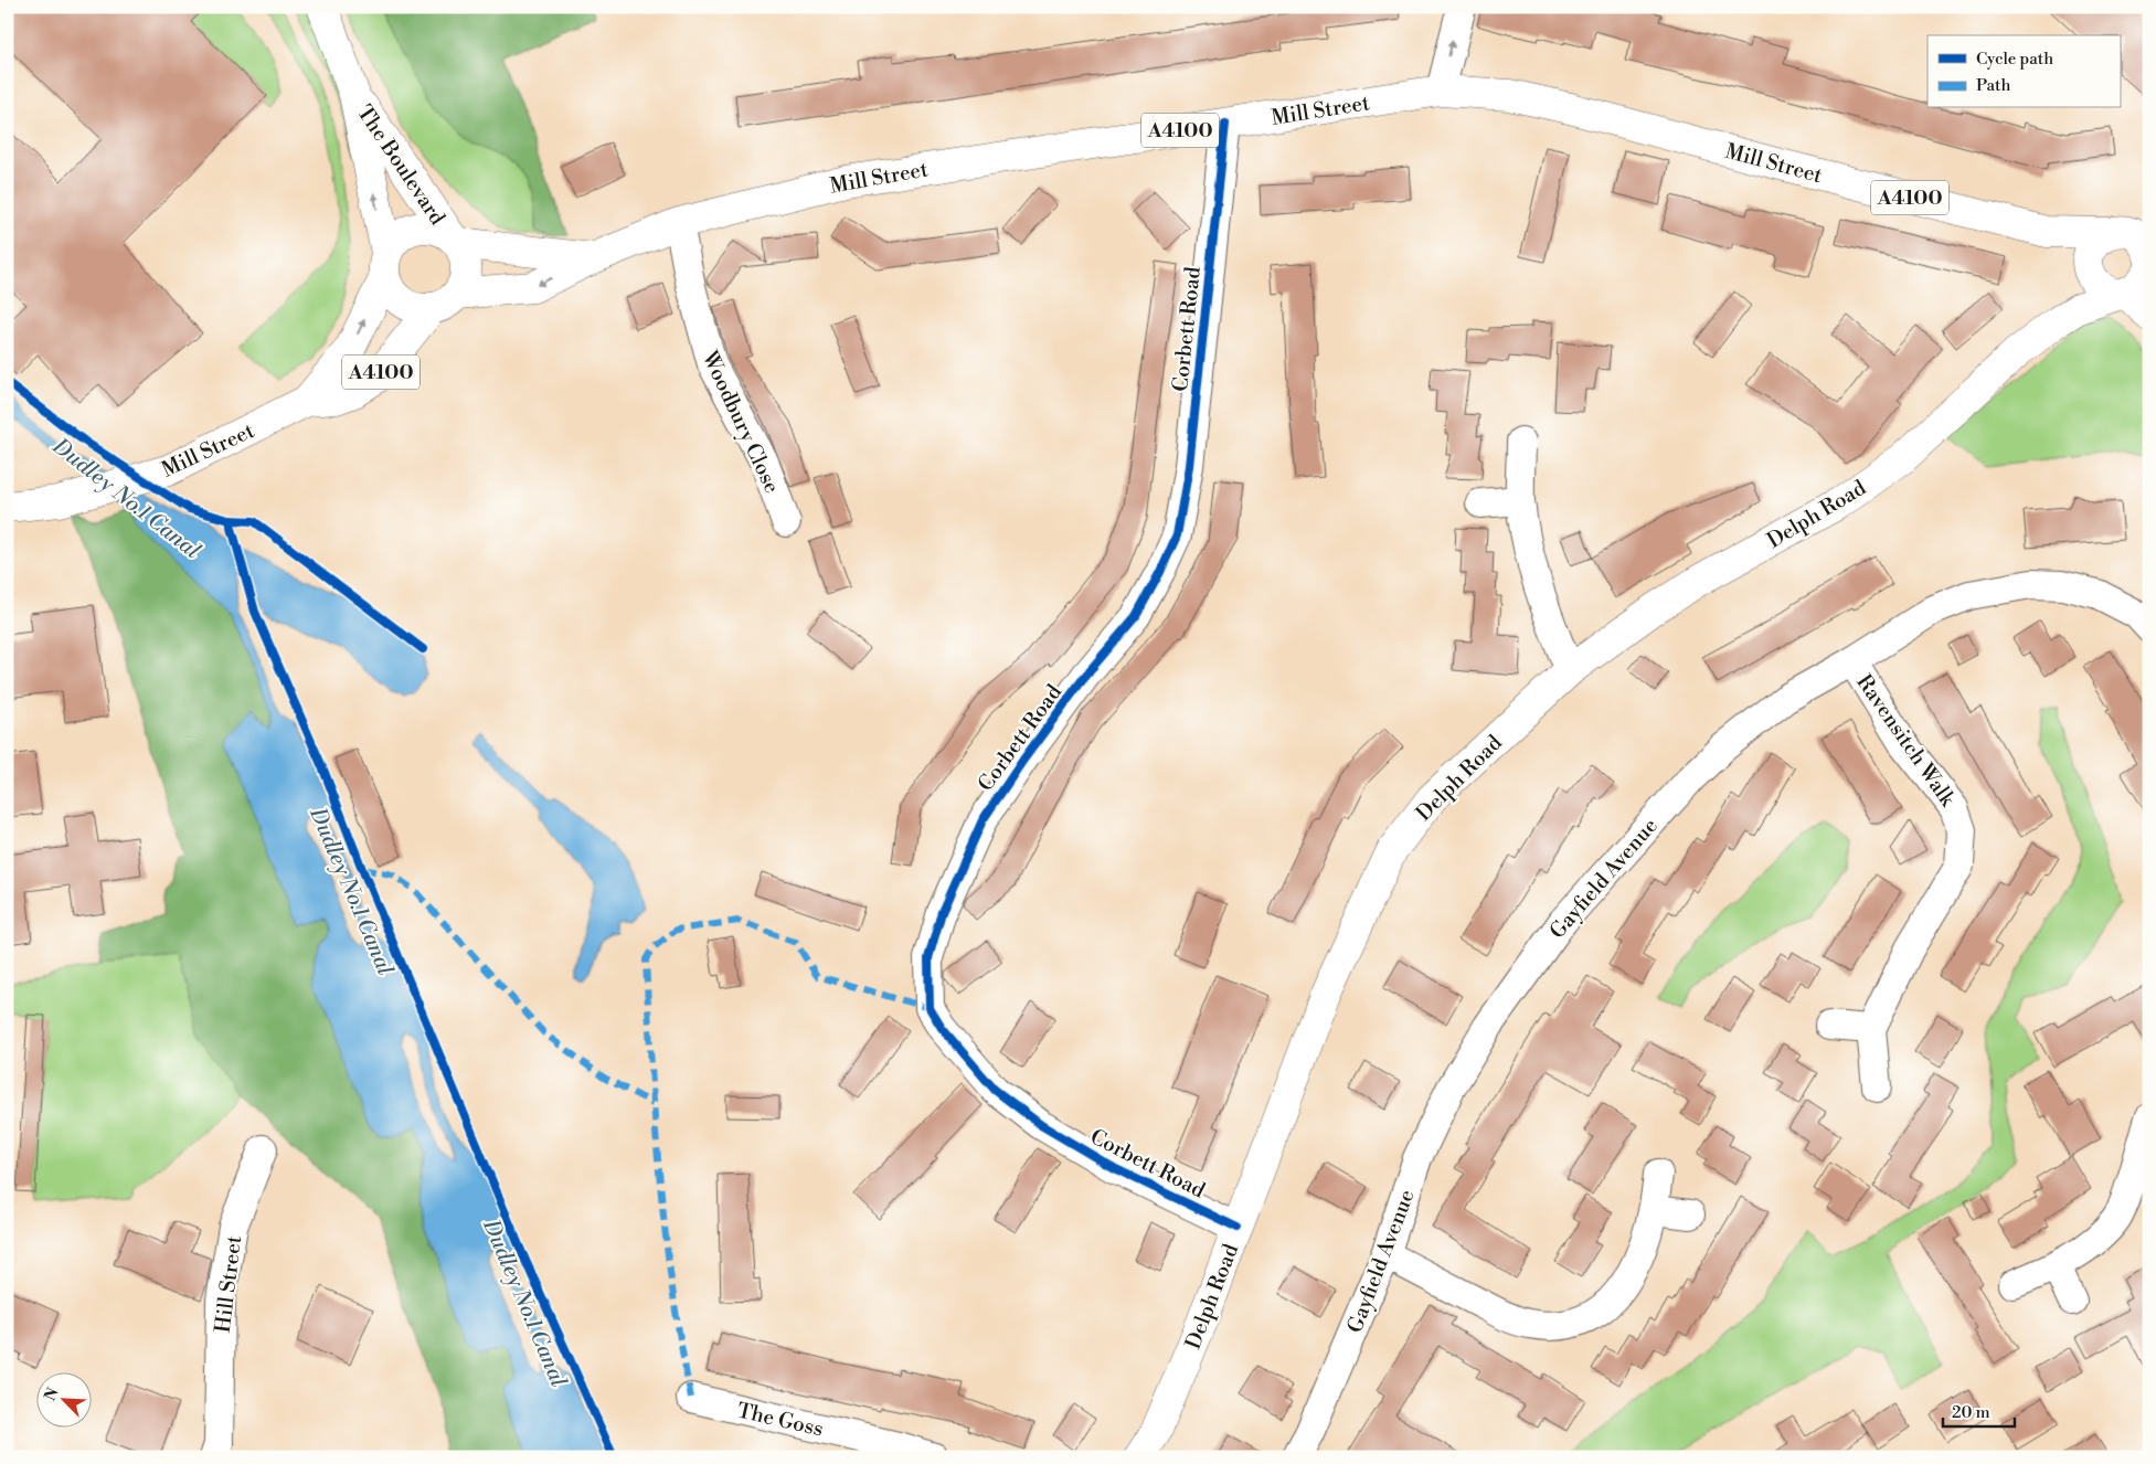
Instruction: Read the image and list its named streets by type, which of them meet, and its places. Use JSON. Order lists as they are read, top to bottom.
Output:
{
  "streets": {
    "main road": [
      "Mill Street",
      "A4100",
      "The Boulevard",
      "Delph Road"
    ],
    "street": [
      "Corbett Road",
      "Woodbury Close",
      "Ravensitch Walk",
      "Gayfield Avenue",
      "Hill Street",
      "The Goss"
    ]
  },
  "crossings": [
    ["Mill Street", "A4100"],
    ["Mill Street", "The Boulevard"],
    ["Mill Street", "Corbett Road"],
    ["Mill Street", "Woodbury Close"],
    ["Mill Street", "Delph Road"],
    ["A4100", "Delph Road"],
    ["Corbett Road", "Delph Road"],
    ["Ravensitch Walk", "Gayfield Avenue"]
  ],
  "water": ["Dudley No.1 Canal"],
  "legend": ["Cycle path", "Path"],
  "scale_bar": "20 m",
  "north": "top left"
}
